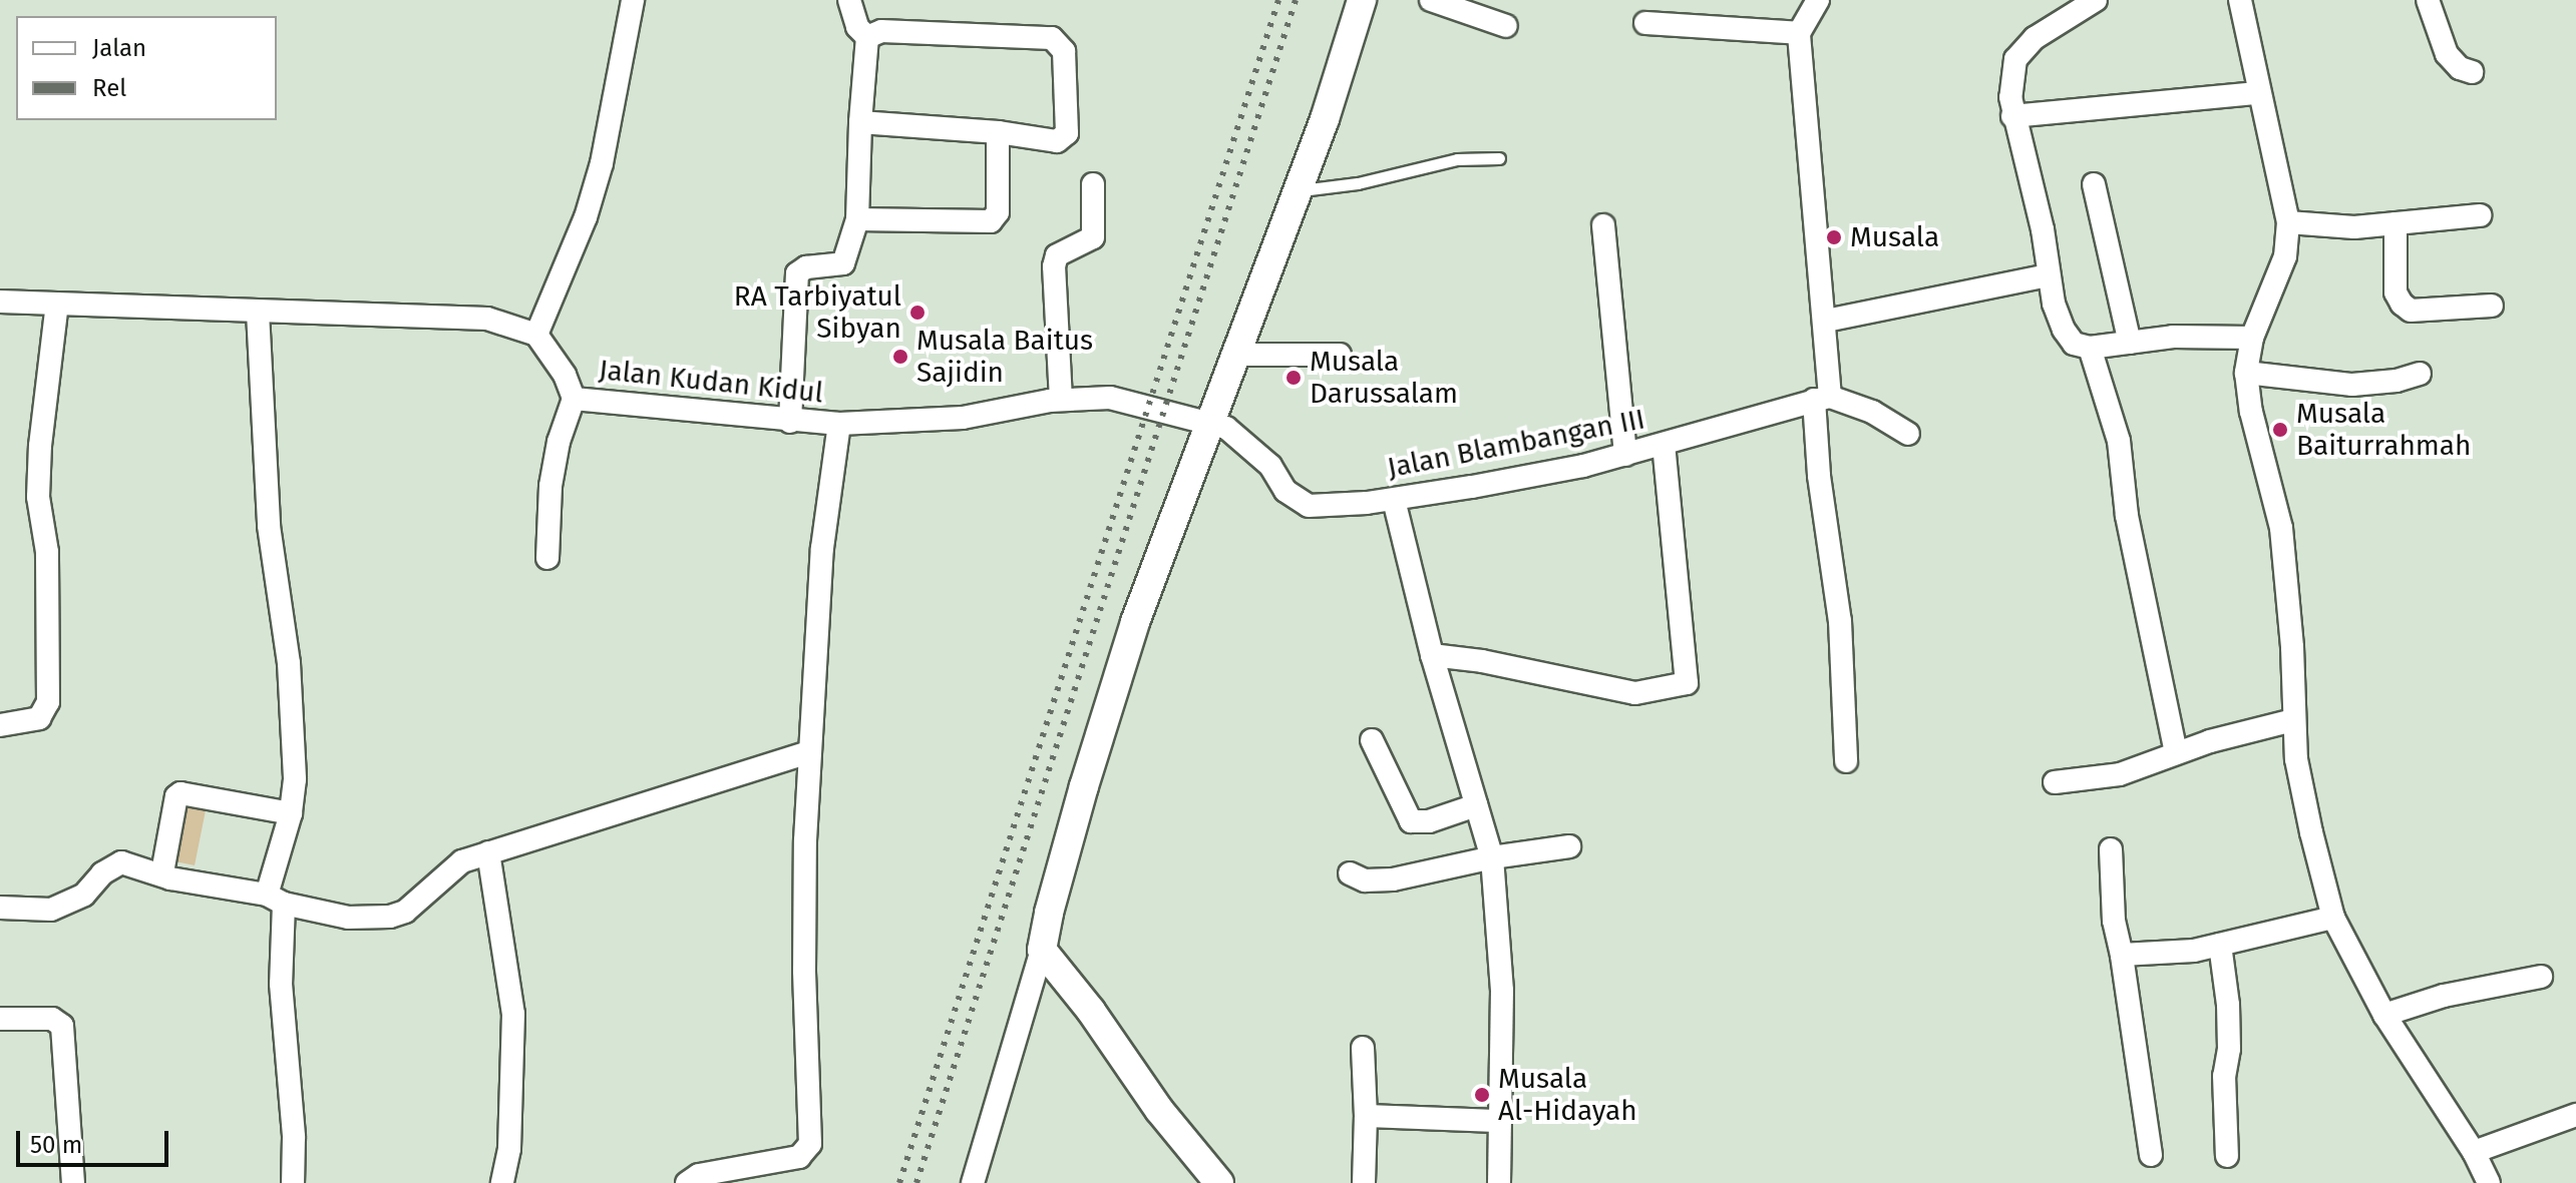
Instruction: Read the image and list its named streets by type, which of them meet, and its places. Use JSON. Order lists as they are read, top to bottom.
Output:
{
  "streets": {
    "street": ["Jalan Kudan Kidul", "Jalan Blambangan III"]
  },
  "crossings": [
    ["Jalan Kudan Kidul", "Jalan Blambangan III"]
  ],
  "places": [
    "Musala",
    "RA Tarbiyatul Sibyan",
    "Musala Baitus Sajidin",
    "Musala Darussalam",
    "Musala Baiturrahmah",
    "Musala Al-Hidayah"
  ],
  "legend": ["Jalan", "Rel"],
  "scale_bar": "50 m"
}
